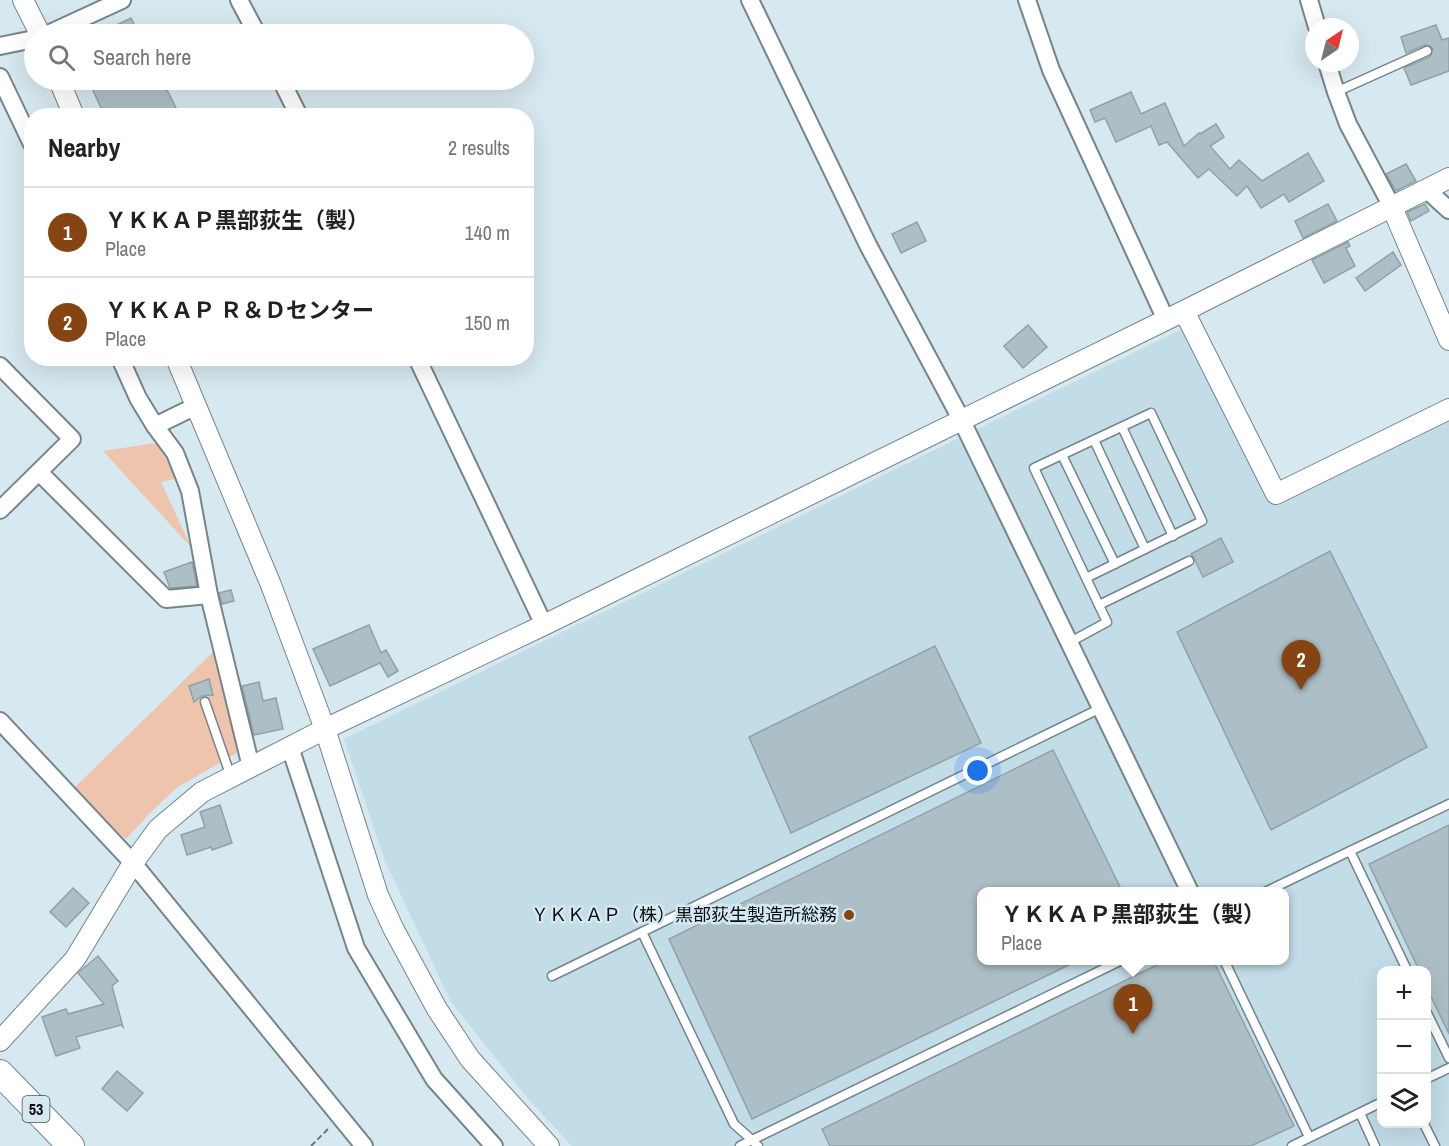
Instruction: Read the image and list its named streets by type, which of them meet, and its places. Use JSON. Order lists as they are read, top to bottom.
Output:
{
  "streets": {
    "main road": ["53"]
  },
  "places": ["ＹＫＫＡＰ（株）黒部荻生製造所総務"],
  "north": "top right",
  "page": {
    "search": "Search here",
    "heading": ["Nearby", "2 results"],
    "list": [
      {
        "mark": "1",
        "name": "ＹＫＫＡＰ黒部荻生（製）",
        "note": "Place",
        "value": "140 m"
      },
      {
        "mark": "2",
        "name": "ＹＫＫＡＰ Ｒ＆Ｄセンター",
        "note": "Place",
        "value": "150 m"
      }
    ],
    "pins": ["2", "1"],
    "popup": ["ＹＫＫＡＰ黒部荻生（製）", "Place"],
    "map_buttons": ["+", "−"]
  }
}
